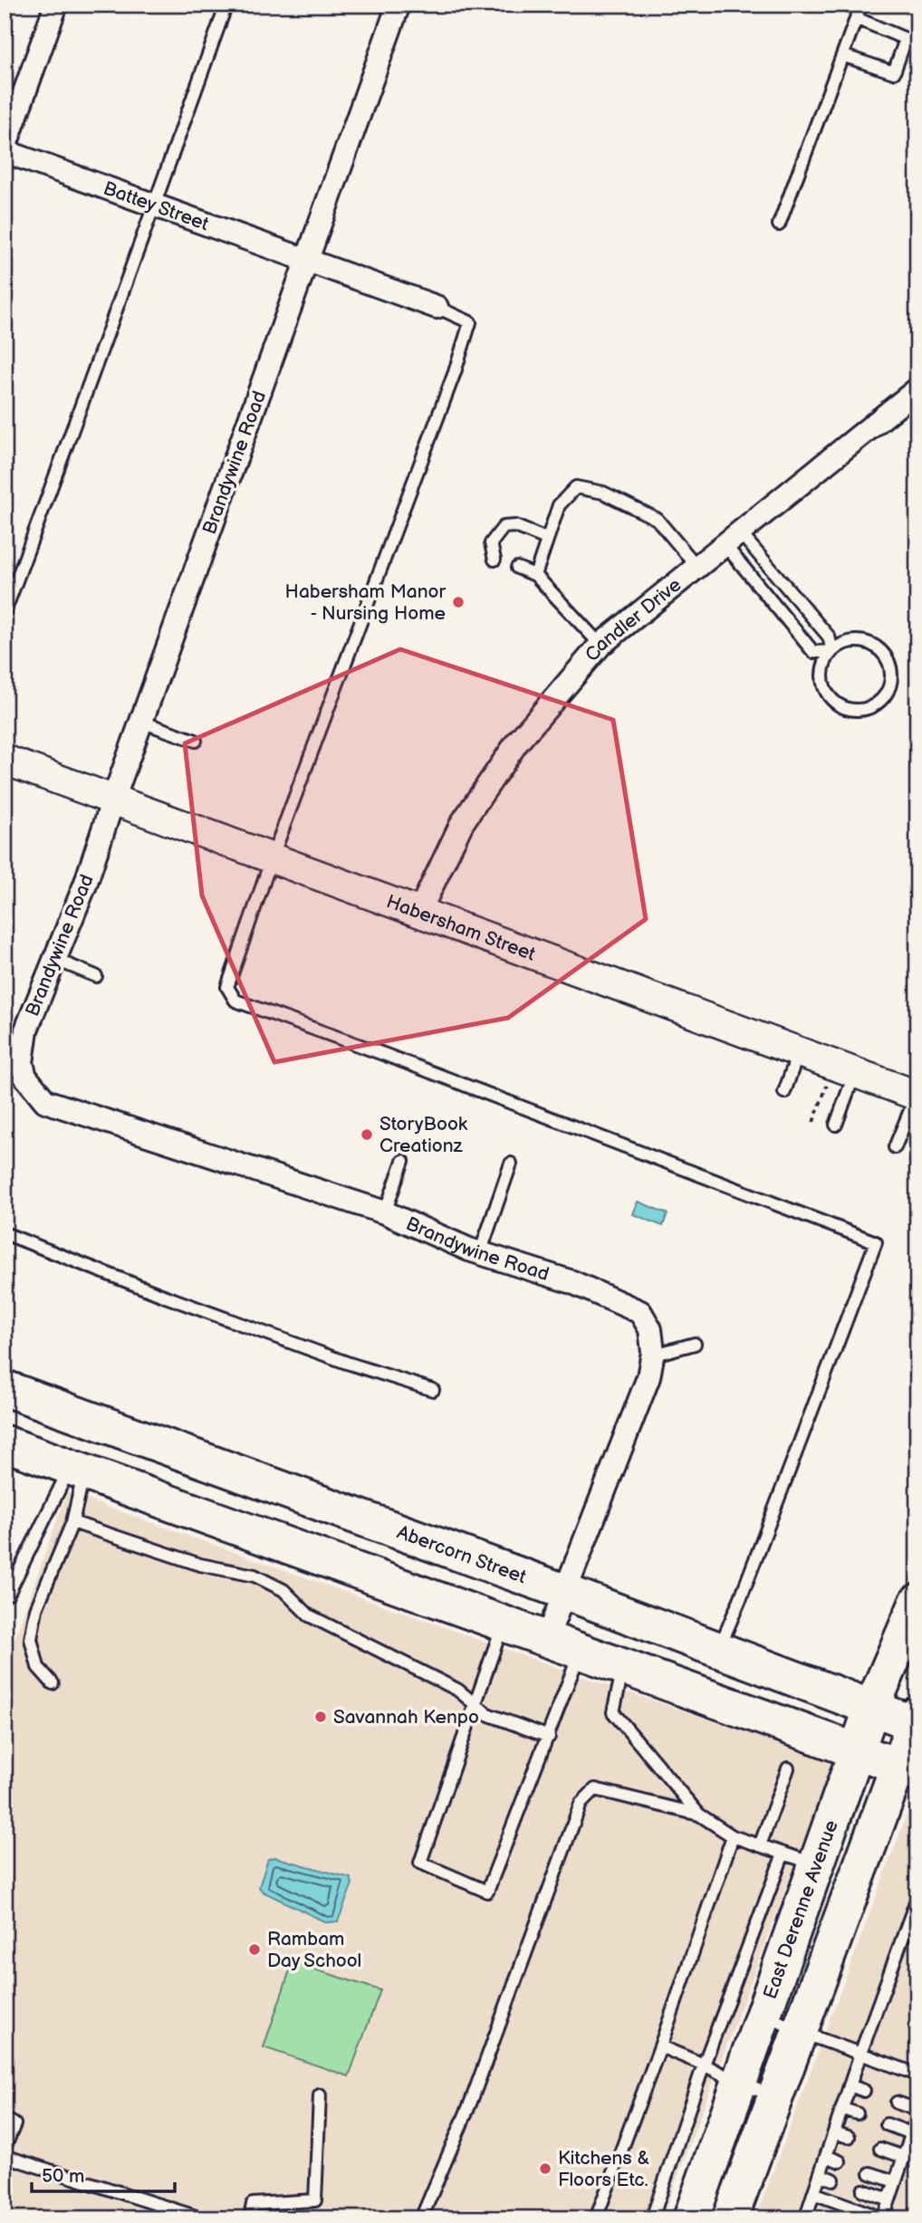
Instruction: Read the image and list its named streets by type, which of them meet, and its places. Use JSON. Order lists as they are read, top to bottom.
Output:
{
  "streets": {
    "main road": ["Abercorn Street", "East Derenne Avenue"],
    "street": [
      "Battey Street",
      "Brandywine Road",
      "Candler Drive",
      "Habersham Street"
    ]
  },
  "crossings": [
    ["Battey Street", "Brandywine Road"],
    ["Brandywine Road", "Habersham Street"],
    ["Brandywine Road", "Abercorn Street"],
    ["Candler Drive", "Habersham Street"],
    ["Abercorn Street", "East Derenne Avenue"]
  ],
  "places": [
    "Habersham Manor - Nursing Home",
    "StoryBook Creationz",
    "Savannah Kenpo",
    "Rambam Day School",
    "Kitchens & Floors Etc."
  ],
  "scale_bar": "50 m"
}
